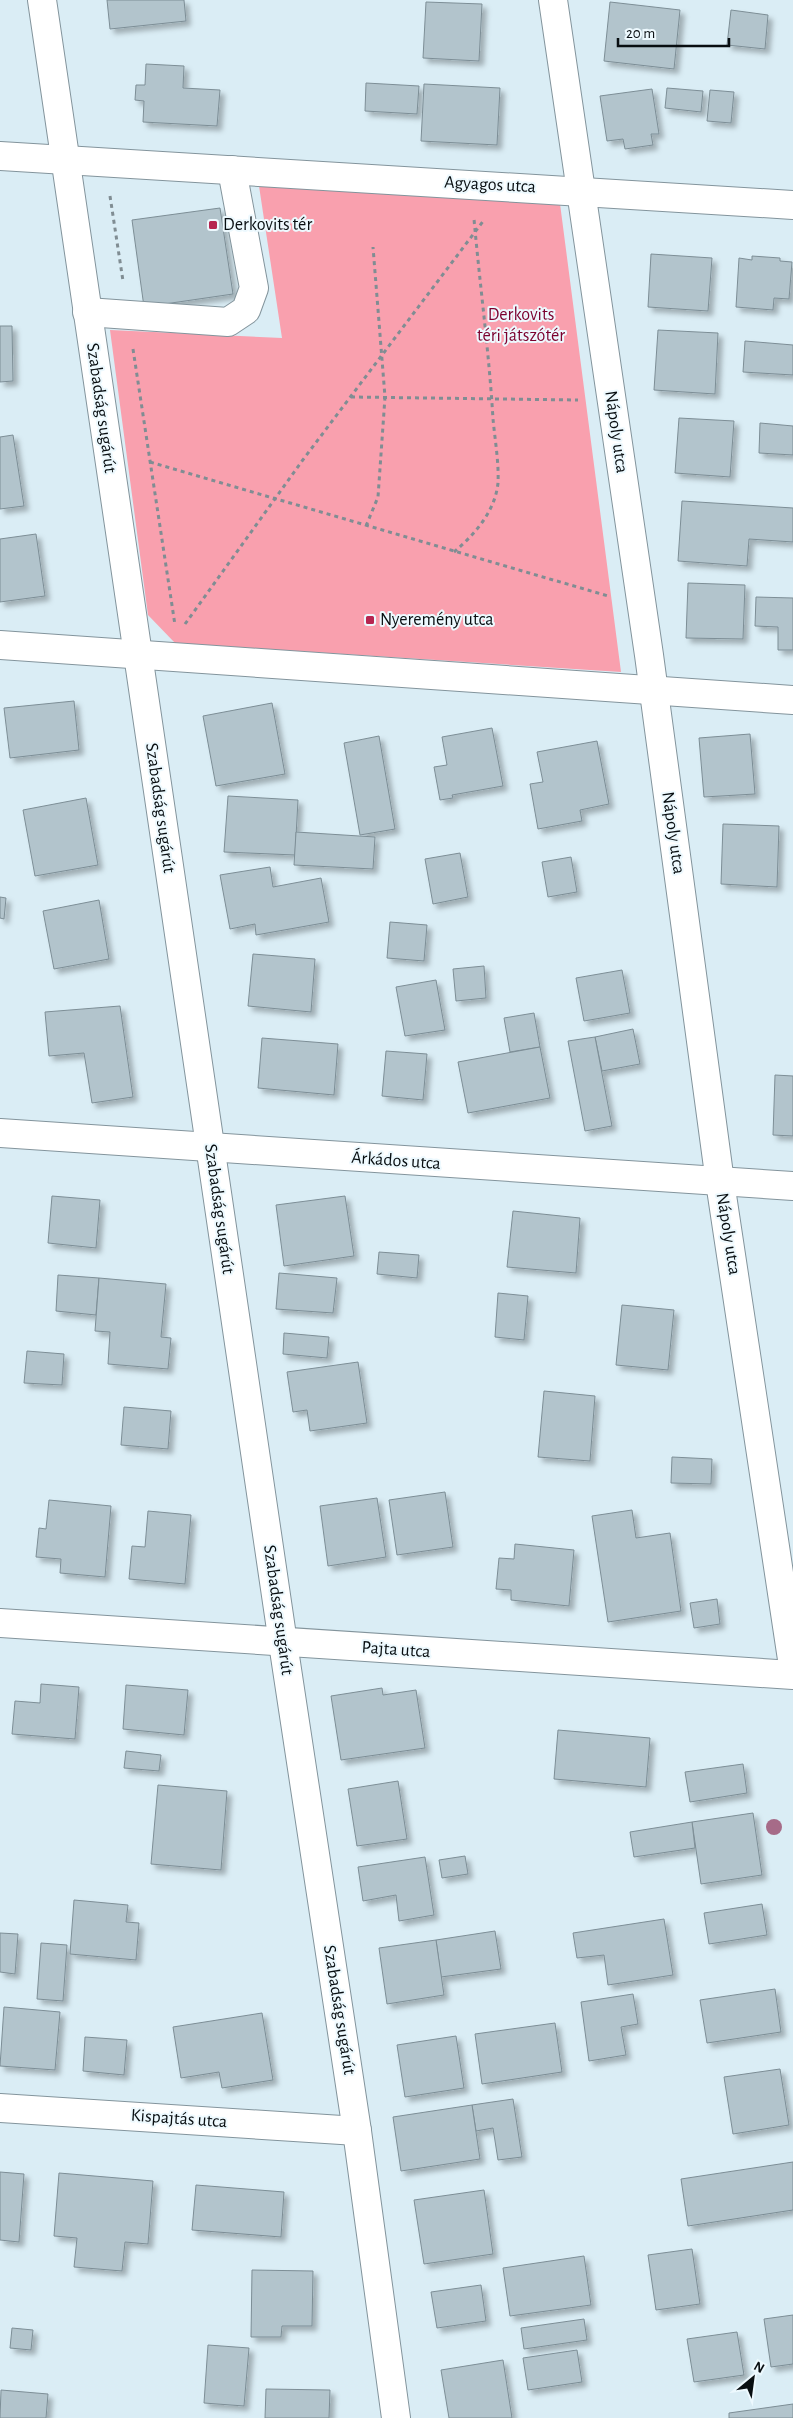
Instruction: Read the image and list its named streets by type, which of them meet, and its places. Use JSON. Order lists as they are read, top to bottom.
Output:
{
  "streets": {
    "street": [
      "Agyagos utca",
      "Szabadság sugárút",
      "Nápoly utca",
      "Árkádos utca",
      "Pajta utca",
      "Kispajtás utca"
    ]
  },
  "crossings": [
    ["Agyagos utca", "Nápoly utca"],
    ["Szabadság sugárút", "Árkádos utca"],
    ["Szabadság sugárút", "Pajta utca"],
    ["Szabadság sugárút", "Kispajtás utca"],
    ["Nápoly utca", "Árkádos utca"]
  ],
  "parks": ["Derkovits téri játszótér"],
  "places": {
    "transit": ["Derkovits tér", "Nyeremény utca"]
  },
  "scale_bar": "20 m",
  "north": "top right"
}
